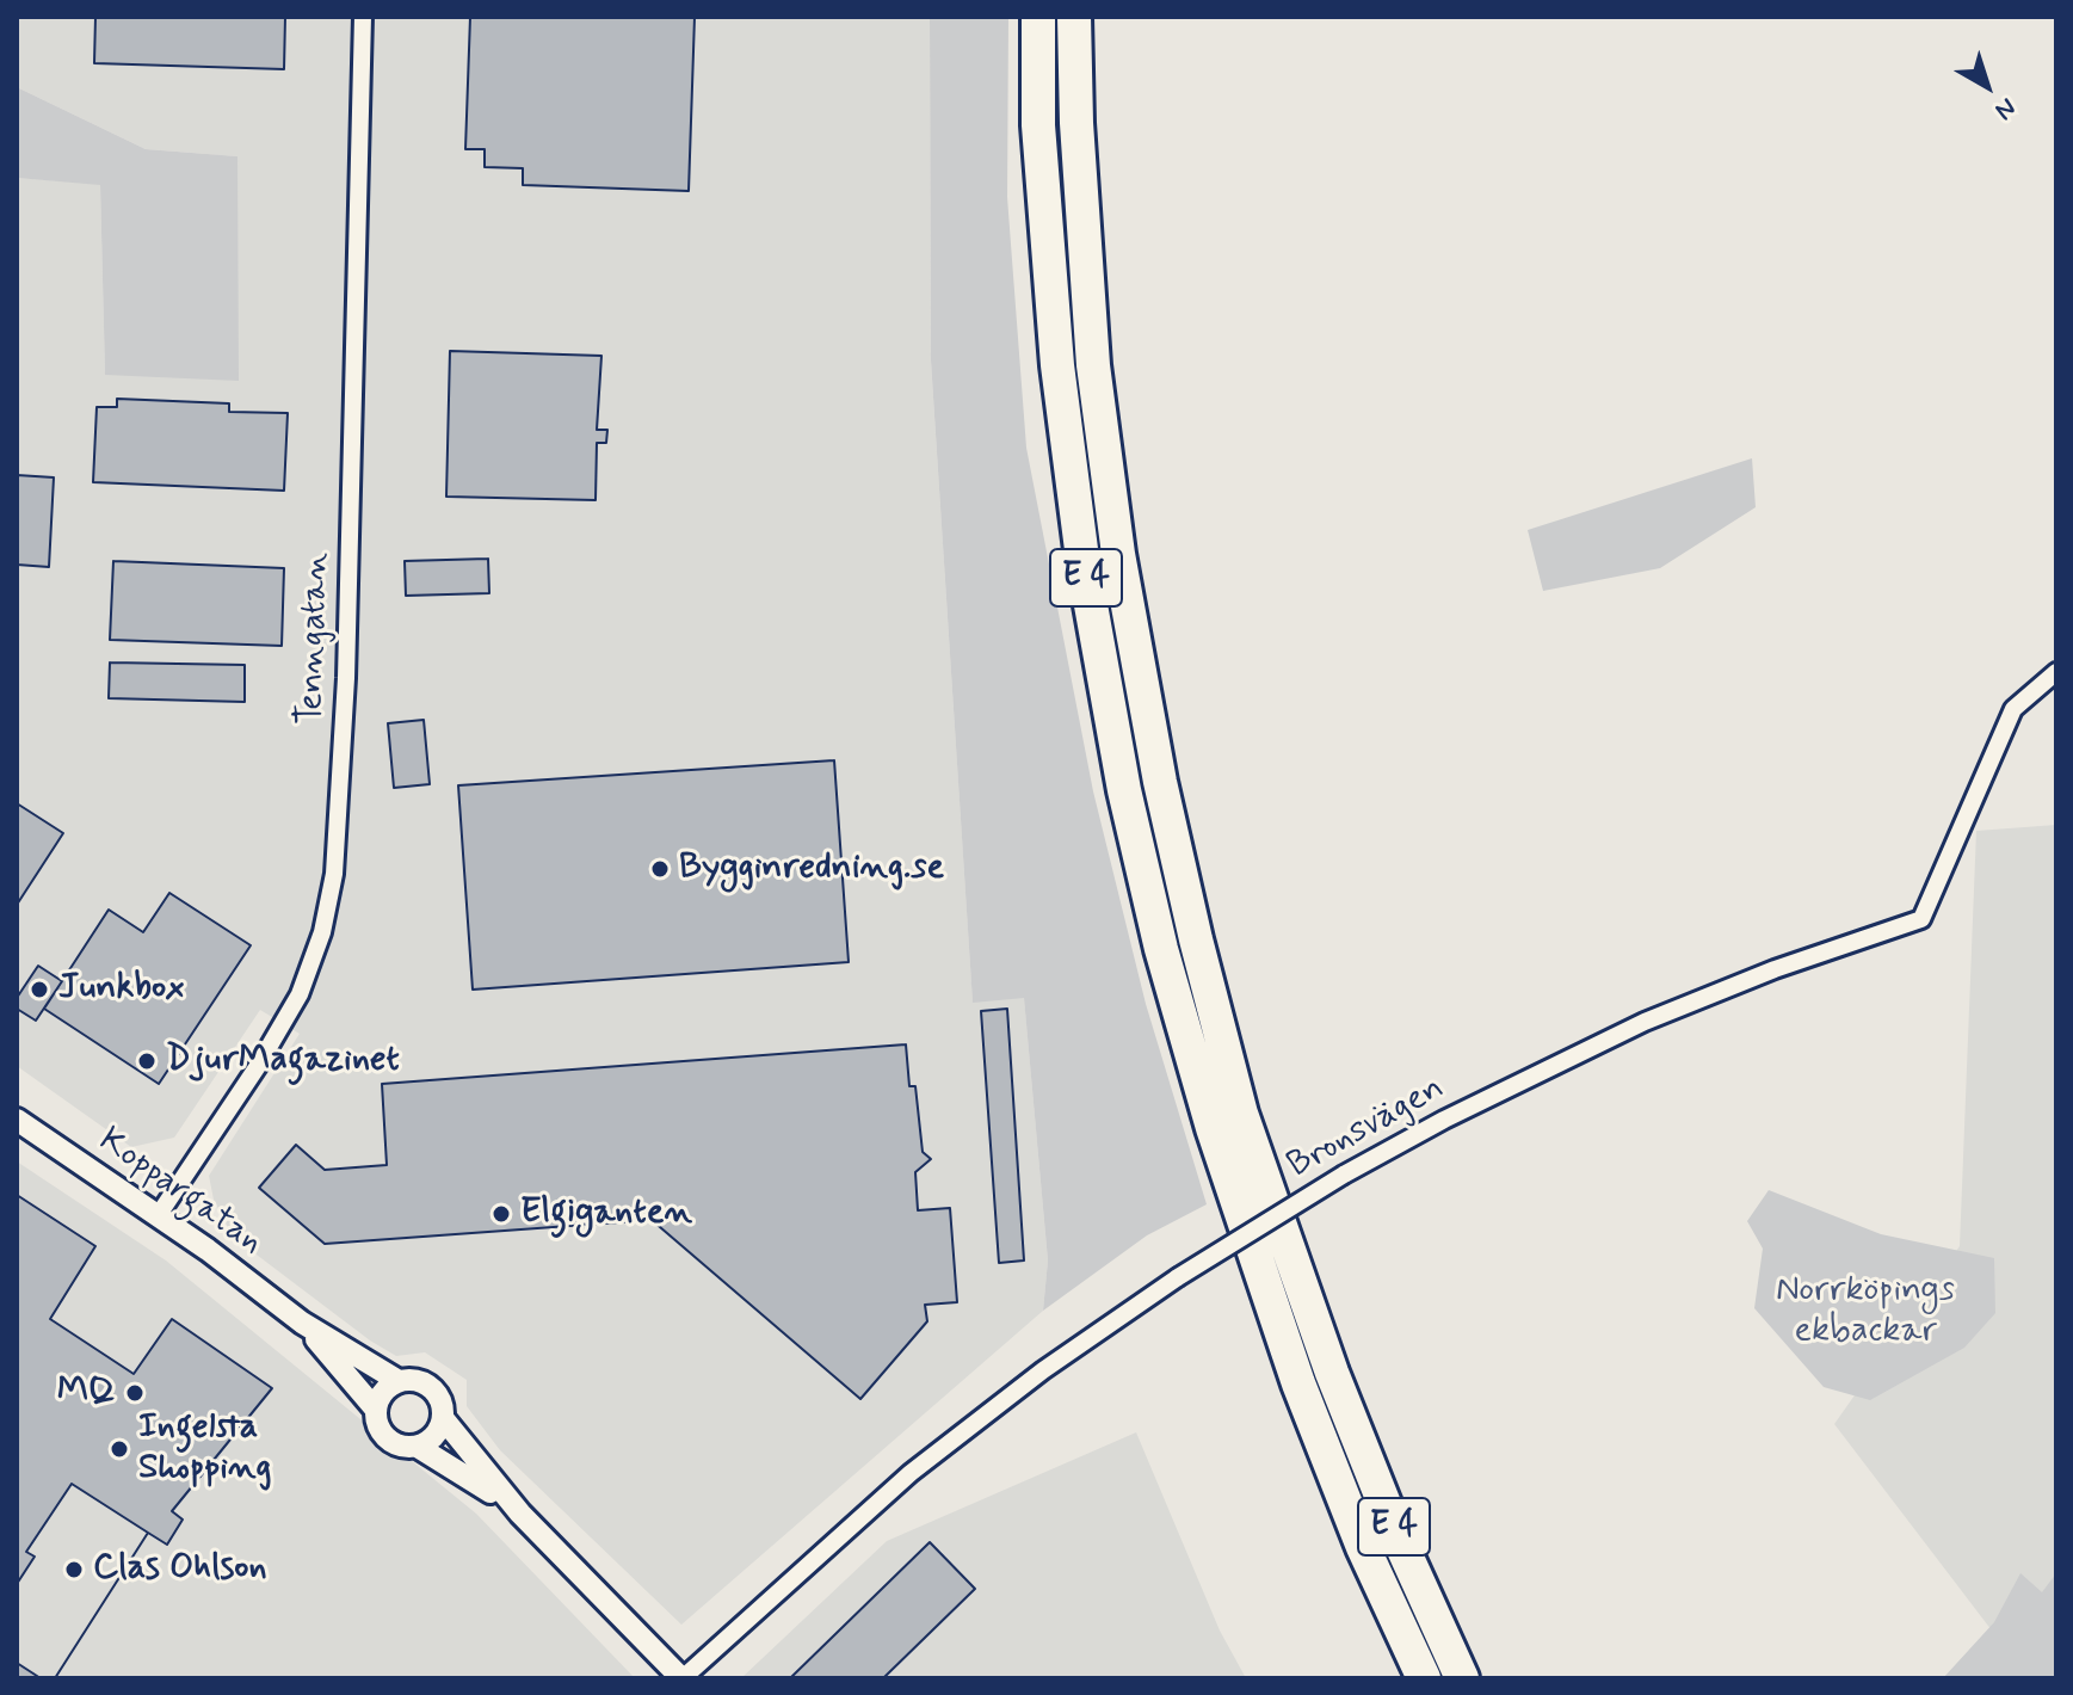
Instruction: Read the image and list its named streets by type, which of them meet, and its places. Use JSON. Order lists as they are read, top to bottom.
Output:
{
  "streets": {
    "highway": ["E 4"],
    "street": ["Tenngatan", "Bronsvägen", "Koppargatan"]
  },
  "crossings": [
    ["Tenngatan", "Koppargatan"]
  ],
  "parks": ["Norrköpings ekbackar"],
  "places": [
    "Bygginredning.se",
    "Junkbox",
    "DjurMagazinet",
    "Elgiganten",
    "MQ",
    "Ingelsta Shopping",
    "Clas Ohlson"
  ],
  "north": "bottom right"
}
